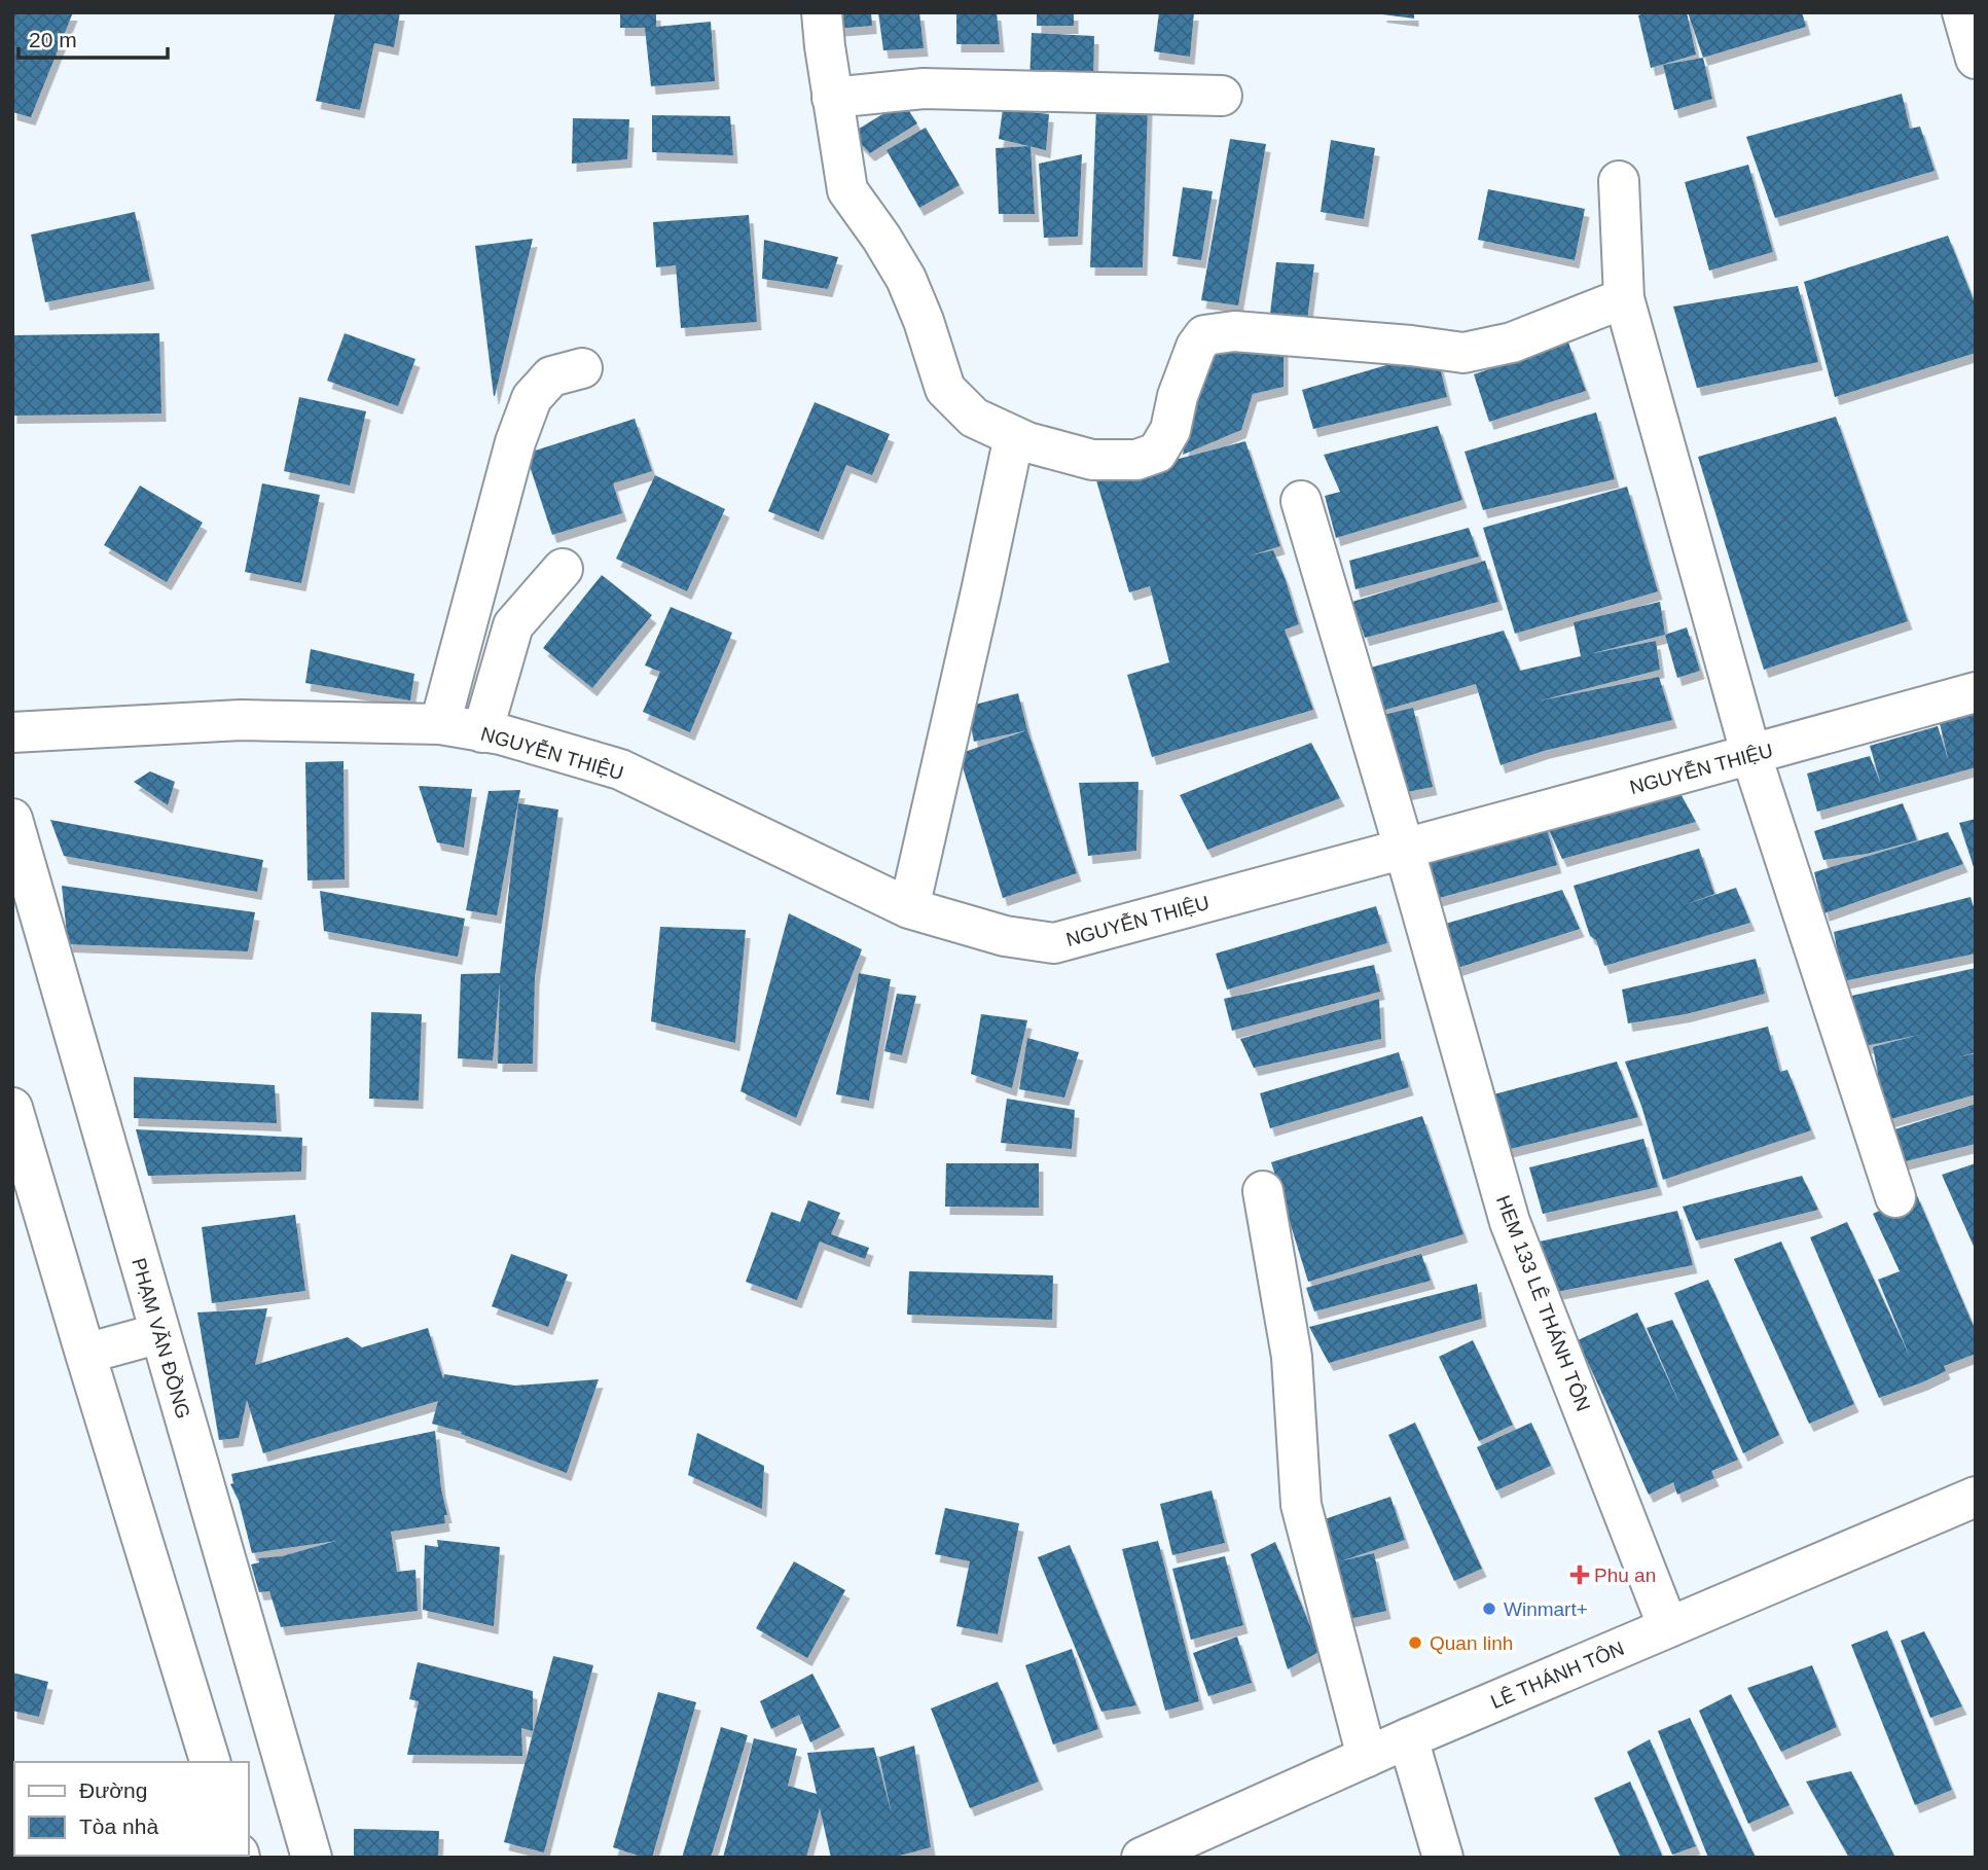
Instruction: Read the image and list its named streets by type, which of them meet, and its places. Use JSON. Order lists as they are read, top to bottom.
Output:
{
  "streets": {
    "street": [
      "NGUYỄN THIỆU",
      "HEM 133 LÊ THÁNH TÔN",
      "PHẠM VĂN ĐỒNG",
      "LÊ THÁNH TÔN"
    ]
  },
  "crossings": [
    ["NGUYỄN THIỆU", "HEM 133 LÊ THÁNH TÔN"],
    ["HEM 133 LÊ THÁNH TÔN", "LÊ THÁNH TÔN"]
  ],
  "places": {
    "health": ["Phu an"],
    "other": ["Winmart+", "Quan linh"]
  },
  "legend": ["Đường", "Tòa nhà"],
  "scale_bar": "20 m"
}
